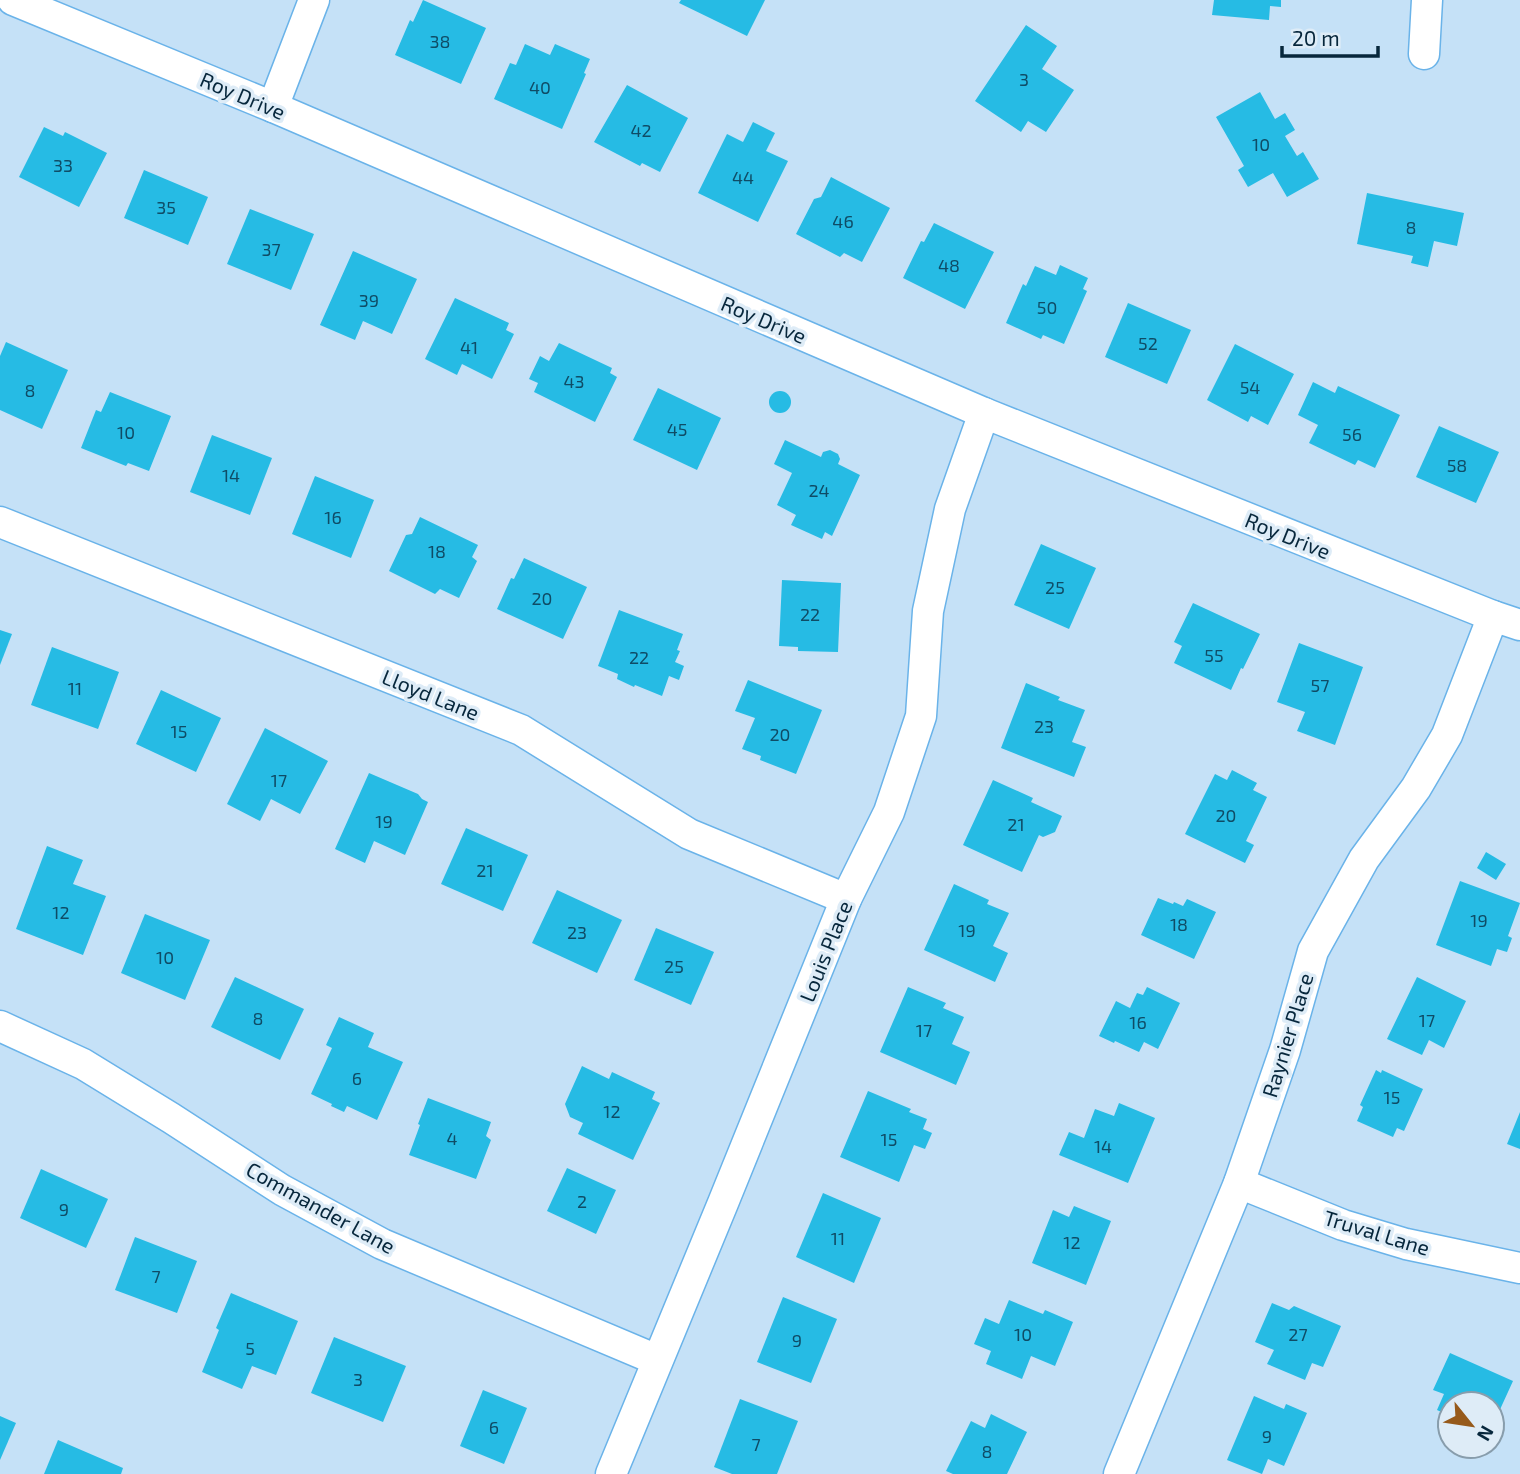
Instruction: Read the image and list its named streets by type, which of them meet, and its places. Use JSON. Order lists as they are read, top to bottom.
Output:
{
  "streets": {
    "street": [
      "Roy Drive",
      "Lloyd Lane",
      "Louis Place",
      "Raynier Place",
      "Commander Lane",
      "Truval Lane"
    ]
  },
  "crossings": [
    ["Roy Drive", "Louis Place"],
    ["Roy Drive", "Raynier Place"],
    ["Lloyd Lane", "Louis Place"],
    ["Louis Place", "Commander Lane"],
    ["Raynier Place", "Truval Lane"]
  ],
  "house_numbers": [
    "38",
    "3",
    "40",
    "42",
    "10",
    "33",
    "44",
    "35",
    "46",
    "8",
    "37",
    "48",
    "39",
    "50",
    "52",
    "41",
    "43",
    "54",
    "8",
    "45",
    "10",
    "56",
    "58",
    "14",
    "24",
    "16",
    "18",
    "25",
    "20",
    "22",
    "55",
    "22",
    "57",
    "11",
    "23",
    "15",
    "20",
    "17",
    "20",
    "19",
    "21",
    "21",
    "12",
    "19",
    "18",
    "19",
    "23",
    "10",
    "25",
    "8",
    "17",
    "16",
    "17",
    "6",
    "15",
    "12",
    "4",
    "15",
    "14",
    "2",
    "9",
    "11",
    "12",
    "7",
    "10",
    "27",
    "9",
    "5",
    "3",
    "6",
    "9",
    "7",
    "8"
  ],
  "scale_bar": "20 m",
  "north": "bottom right"
}
